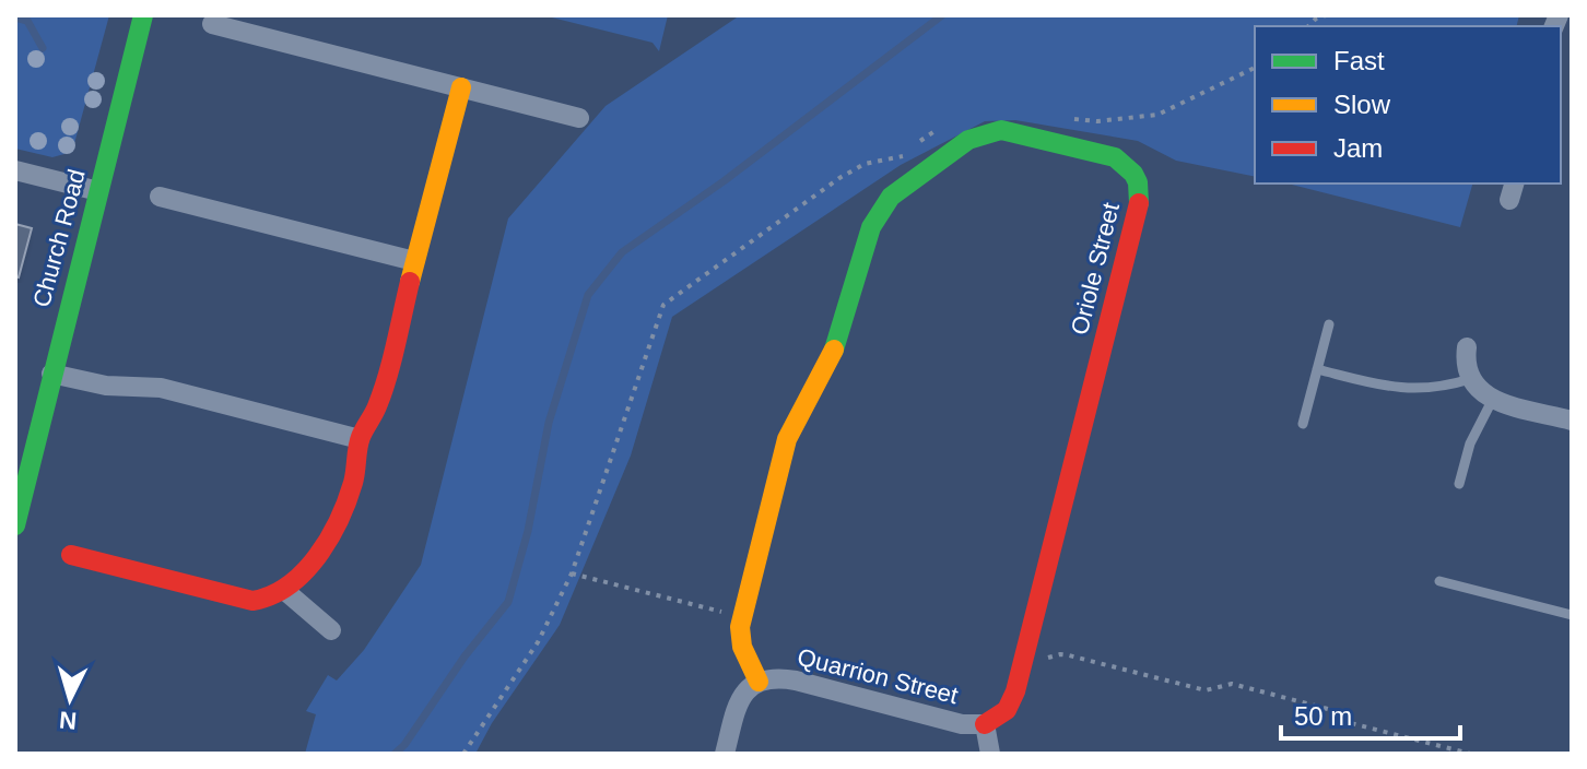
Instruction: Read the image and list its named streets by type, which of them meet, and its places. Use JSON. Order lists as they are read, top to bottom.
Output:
{
  "streets": {
    "street": ["Church Road", "Oriole Street", "Quarrion Street"]
  },
  "crossings": [
    ["Oriole Street", "Quarrion Street"]
  ],
  "legend": ["Fast", "Slow", "Jam"],
  "scale_bar": "50 m",
  "north": "bottom"
}
